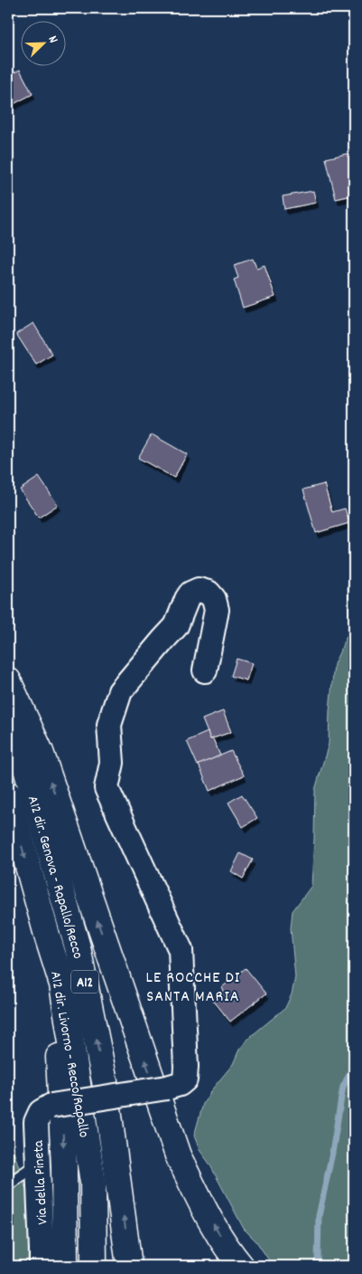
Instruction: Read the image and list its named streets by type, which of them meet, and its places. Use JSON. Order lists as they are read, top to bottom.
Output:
{
  "streets": {
    "highway": ["A12 dir. Genova - Rapallo/Recco", "A12", "A12 dir. Livorno - Recco/Rapallo"],
    "street": ["Via della Pineta"]
  },
  "districts": ["LE ROCCHE DI SANTA MARIA"],
  "north": "top right"
}
